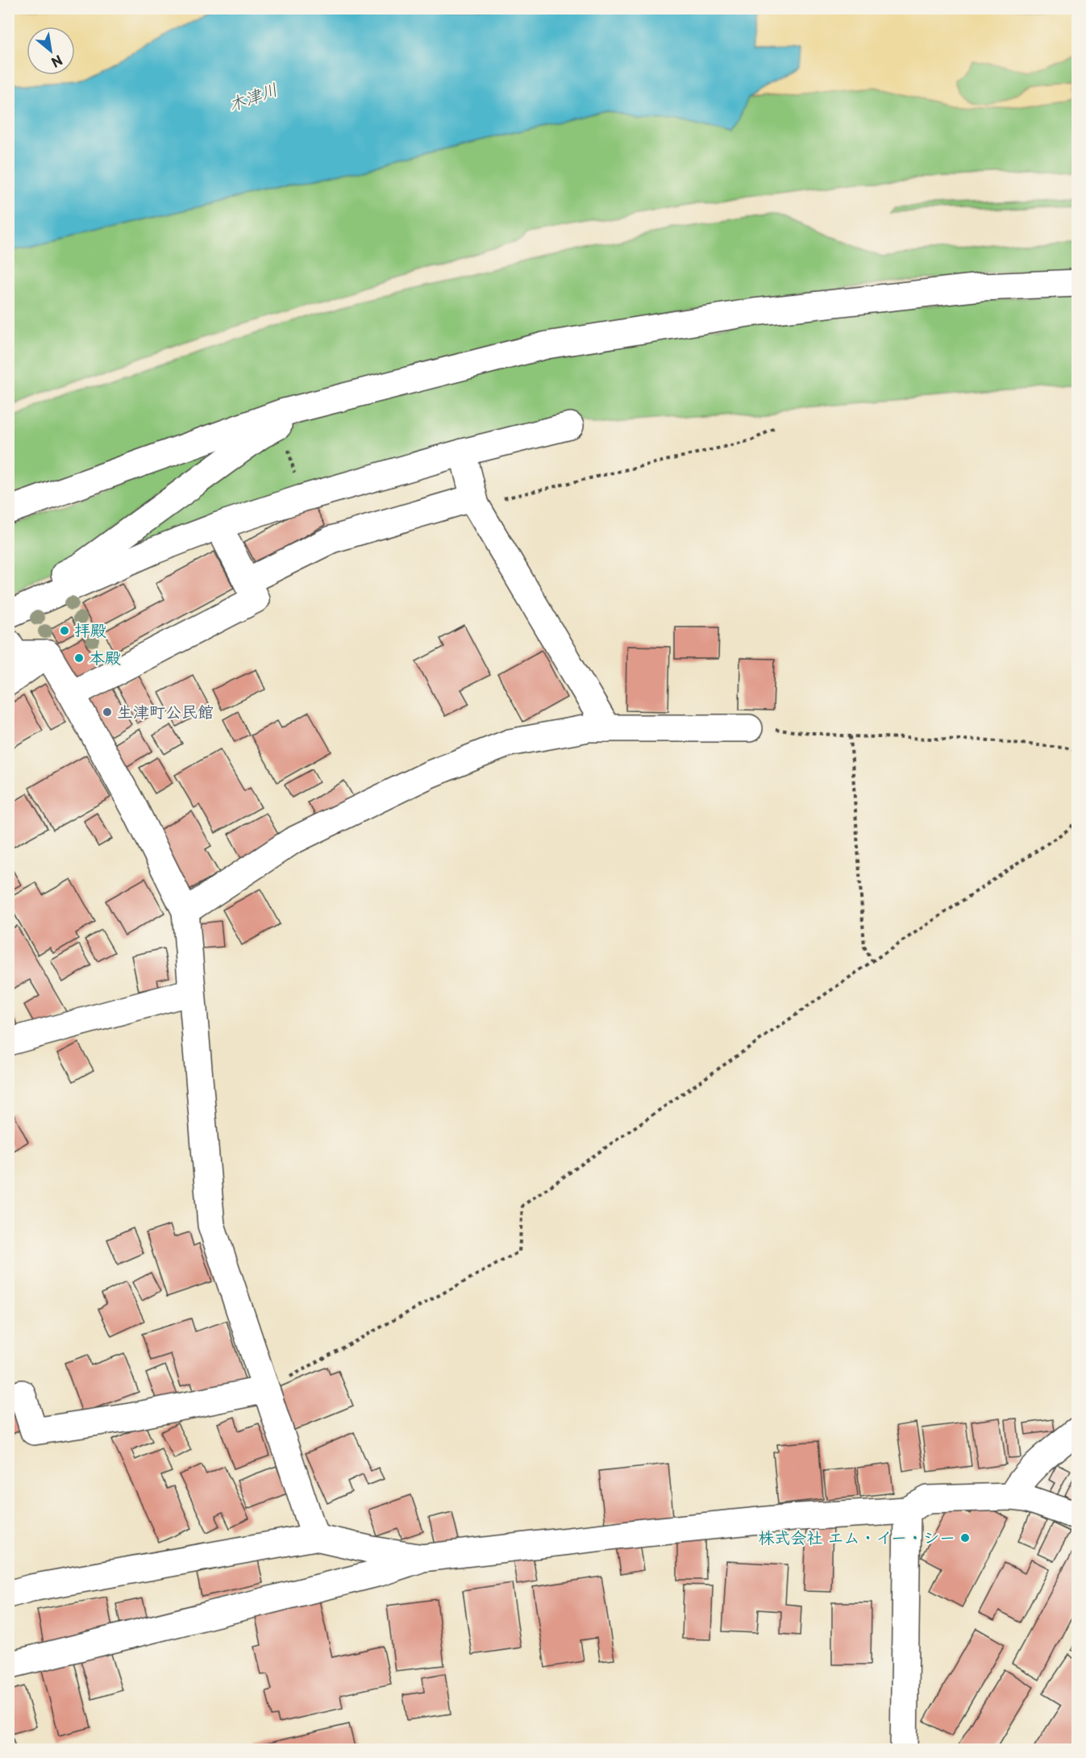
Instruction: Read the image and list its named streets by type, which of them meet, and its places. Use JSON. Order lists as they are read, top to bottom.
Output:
{
  "water": ["木津川"],
  "places": [
    "拝殿",
    "本殿",
    "生津町公民館",
    "株式会社 エム・イー・シー"
  ],
  "north": "bottom right"
}
